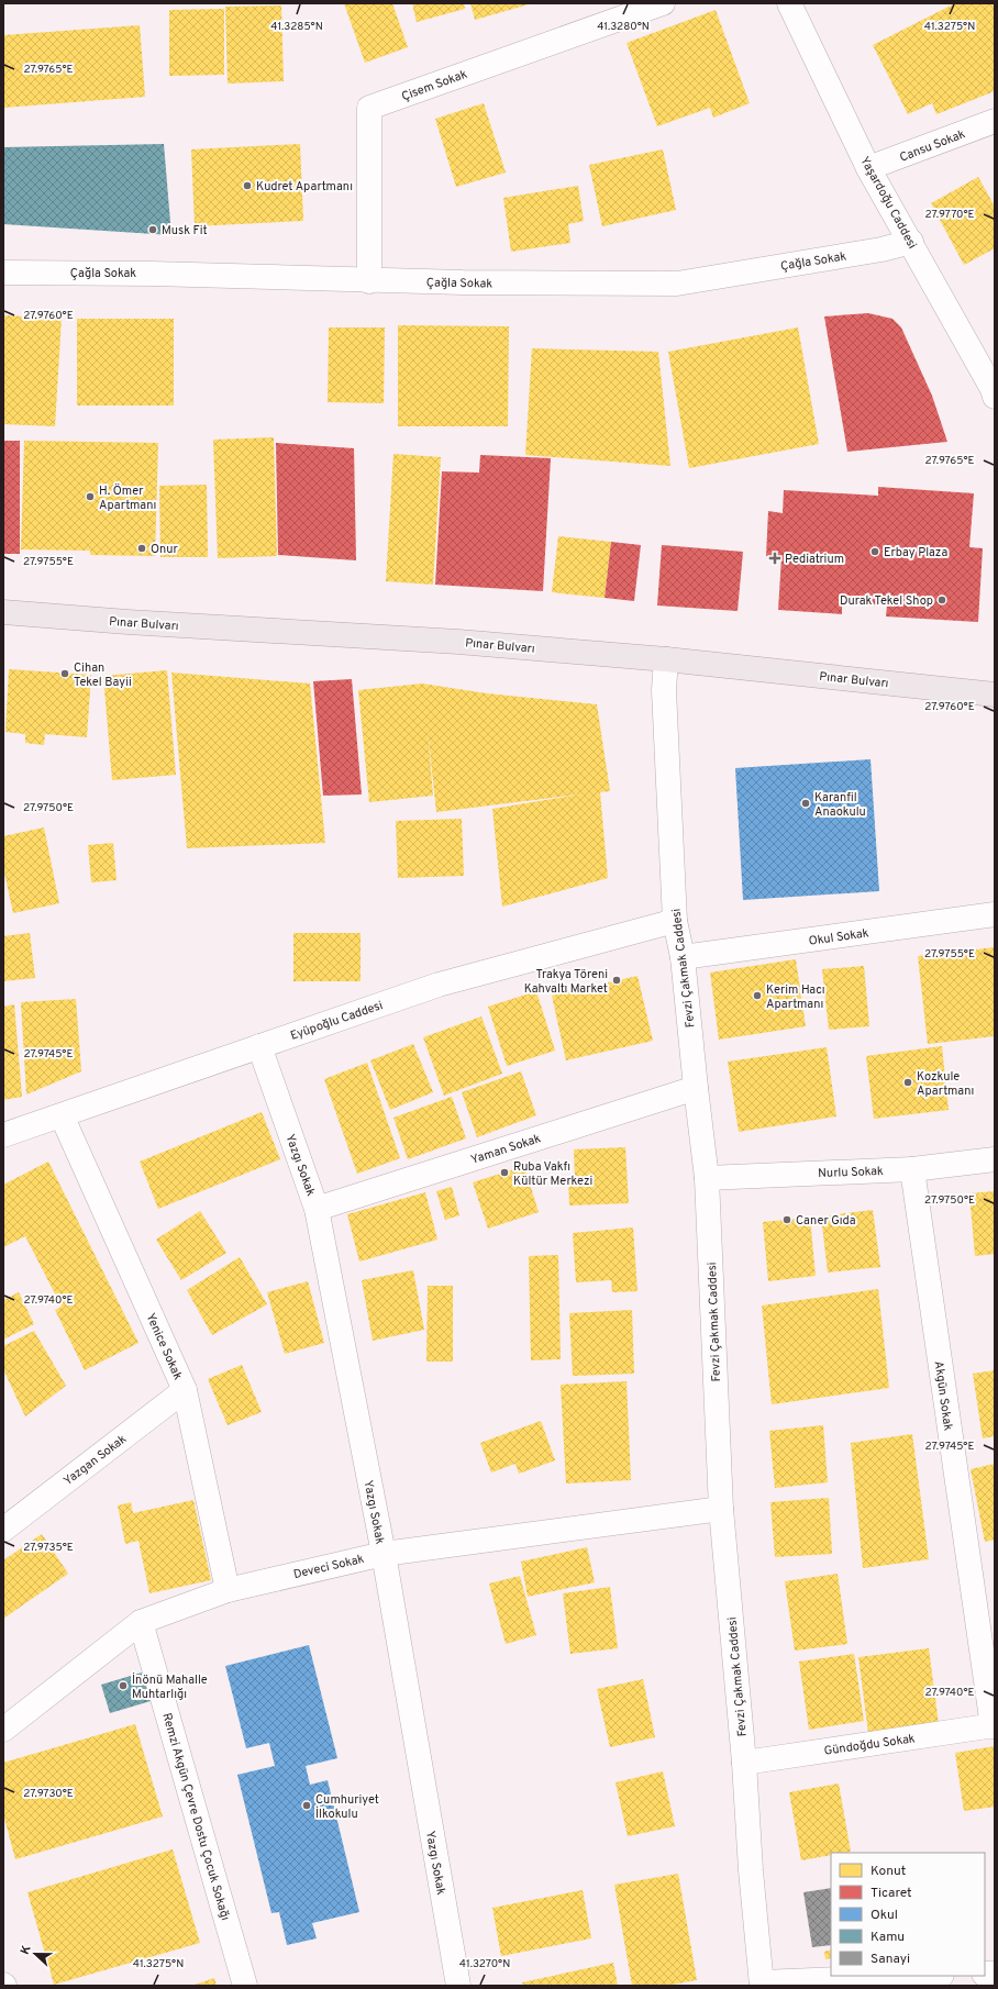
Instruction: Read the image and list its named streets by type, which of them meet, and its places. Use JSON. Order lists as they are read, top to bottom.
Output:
{
  "streets": {
    "main road": ["Pınar Bulvarı"],
    "street": [
      "Çisem Sokak",
      "Cansu Sokak",
      "Yaşardoğu Caddesi",
      "Çağla Sokak",
      "Okul Sokak",
      "Fevzi Çakmak Caddesi",
      "Eyüpoğlu Caddesi",
      "Yaman Sokak",
      "Yazgı Sokak",
      "Nurlu Sokak",
      "Yenice Sokak",
      "Akgün Sokak",
      "Yazgan Sokak",
      "Deveci Sokak",
      "Gündoğdu Sokak",
      "Remzi Akgün Çevre Dostu Çocuk Sokağı"
    ]
  },
  "crossings": [
    ["Çisem Sokak", "Çağla Sokak"],
    ["Cansu Sokak", "Yaşardoğu Caddesi"],
    ["Yaşardoğu Caddesi", "Çağla Sokak"],
    ["Pınar Bulvarı", "Fevzi Çakmak Caddesi"],
    ["Okul Sokak", "Fevzi Çakmak Caddesi"],
    ["Fevzi Çakmak Caddesi", "Eyüpoğlu Caddesi"],
    ["Fevzi Çakmak Caddesi", "Yaman Sokak"],
    ["Fevzi Çakmak Caddesi", "Nurlu Sokak"],
    ["Fevzi Çakmak Caddesi", "Deveci Sokak"],
    ["Fevzi Çakmak Caddesi", "Gündoğdu Sokak"],
    ["Eyüpoğlu Caddesi", "Yazgı Sokak"],
    ["Eyüpoğlu Caddesi", "Yenice Sokak"],
    ["Yaman Sokak", "Yazgı Sokak"],
    ["Yazgı Sokak", "Deveci Sokak"],
    ["Nurlu Sokak", "Akgün Sokak"],
    ["Yenice Sokak", "Yazgan Sokak"],
    ["Yenice Sokak", "Deveci Sokak"],
    ["Akgün Sokak", "Gündoğdu Sokak"],
    ["Deveci Sokak", "Remzi Akgün Çevre Dostu Çocuk Sokağı"]
  ],
  "places": {
    "other": [
      "Kudret Apartmanı",
      "Musk Fit",
      "H. Ömer Apartmanı",
      "Onur",
      "Erbay Plaza",
      "Durak Tekel Shop",
      "Cihan Tekel Bayii",
      "Karanfil Anaokulu",
      "Trakya Töreni Kahvaltı Market",
      "Kerim Hacı Apartmanı",
      "Kozkule Apartmanı",
      "Ruba Vakfı Kültür Merkezi",
      "Caner Gıda",
      "İnönü Mahalle Muhtarlığı",
      "Cumhuriyet İlkokulu"
    ],
    "health": ["Pediatrium"]
  },
  "legend": [
    "Konut",
    "Ticaret",
    "Okul",
    "Kamu",
    "Sanayi"
  ],
  "north": "left",
  "coordinates": [
    "41.3285°N",
    "41.3280°N",
    "41.3275°N",
    "27.9765°E",
    "27.9770°E",
    "27.9760°E",
    "27.9755°E",
    "27.9750°E",
    "27.9745°E",
    "27.9740°E",
    "27.9735°E",
    "27.9730°E",
    "41.3270°N"
  ]
}
